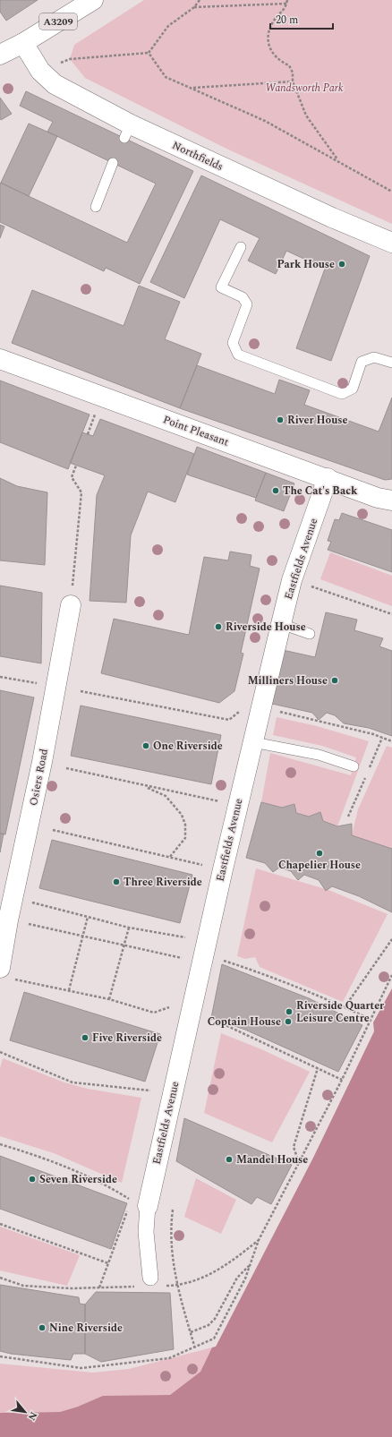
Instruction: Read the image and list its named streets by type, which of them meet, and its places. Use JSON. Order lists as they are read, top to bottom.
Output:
{
  "streets": {
    "street": [
      "A3209",
      "Northfields",
      "Point Pleasant",
      "Eastfields Avenue",
      "Osiers Road"
    ]
  },
  "crossings": [
    ["A3209", "Northfields"],
    ["Point Pleasant", "Eastfields Avenue"]
  ],
  "parks": ["Wandsworth Park"],
  "places": [
    "Park House",
    "River House",
    "The Cat's Back",
    "Riverside House",
    "Milliners House",
    "One Riverside",
    "Chapelier House",
    "Three Riverside",
    "Riverside Quarter Leisure Centre",
    "Coptain House",
    "Five Riverside",
    "Mandel House",
    "Seven Riverside",
    "Nine Riverside"
  ],
  "scale_bar": "20 m",
  "north": "bottom right"
}
